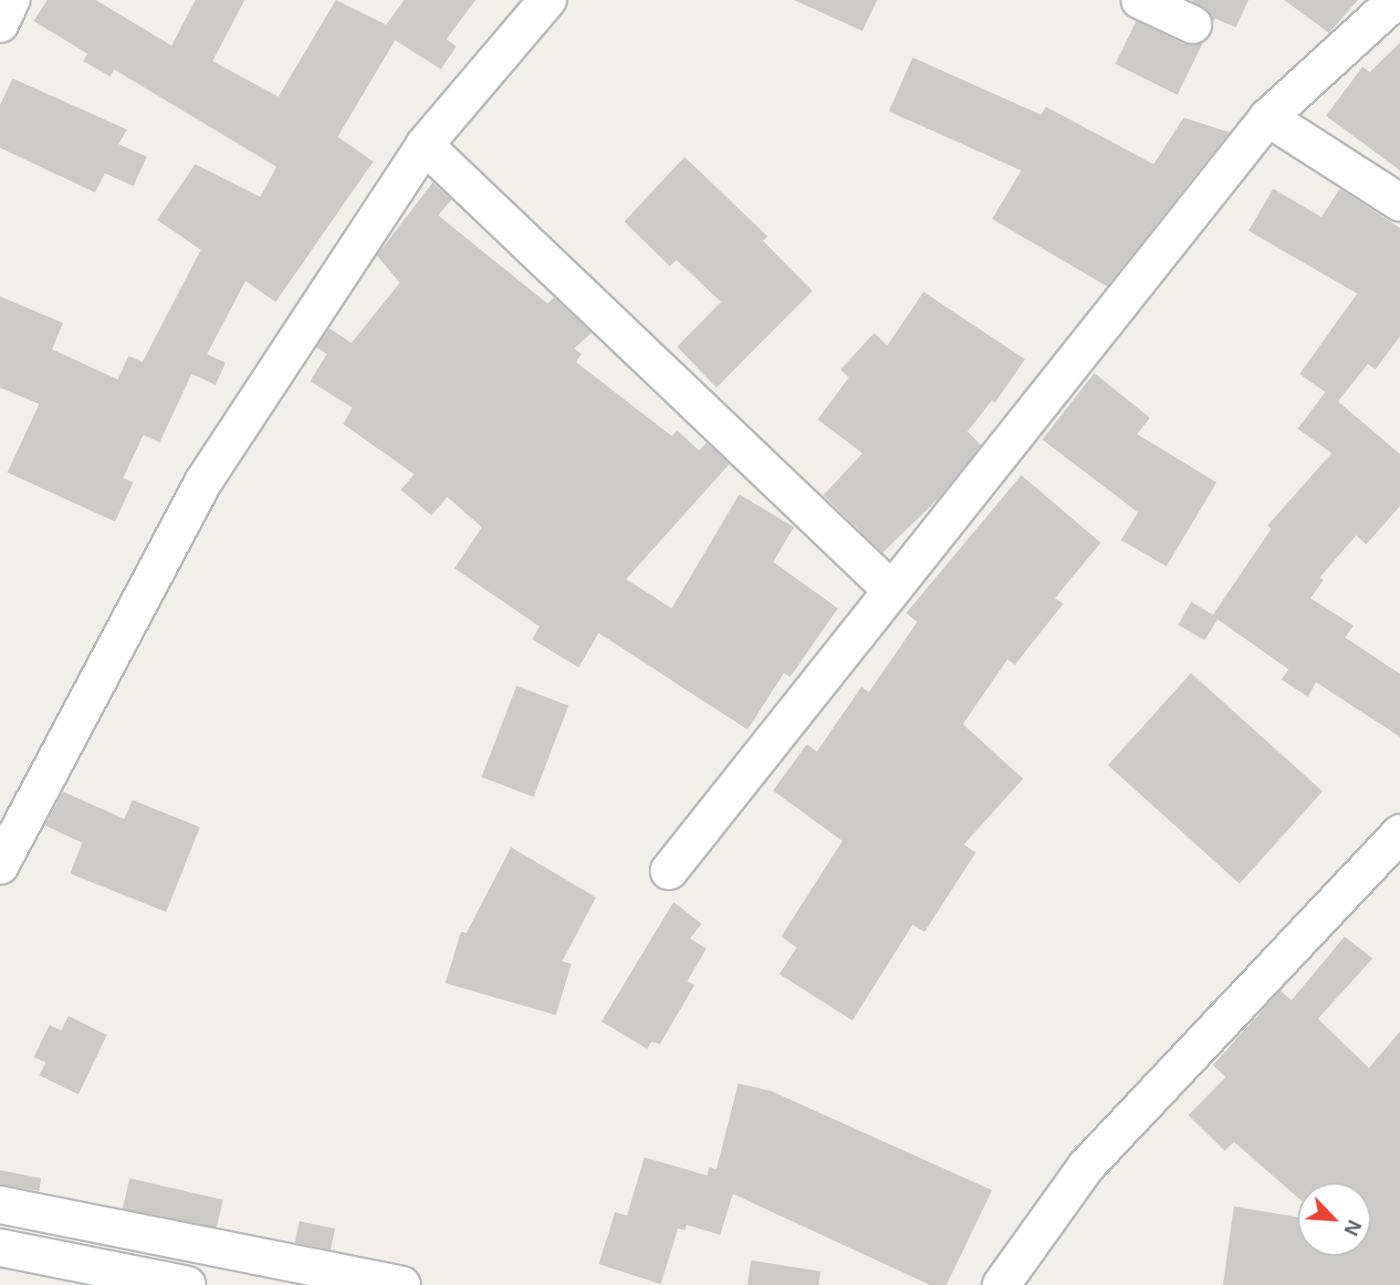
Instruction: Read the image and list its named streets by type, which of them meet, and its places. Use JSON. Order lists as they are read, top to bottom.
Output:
{
  "north": "bottom right"
}
